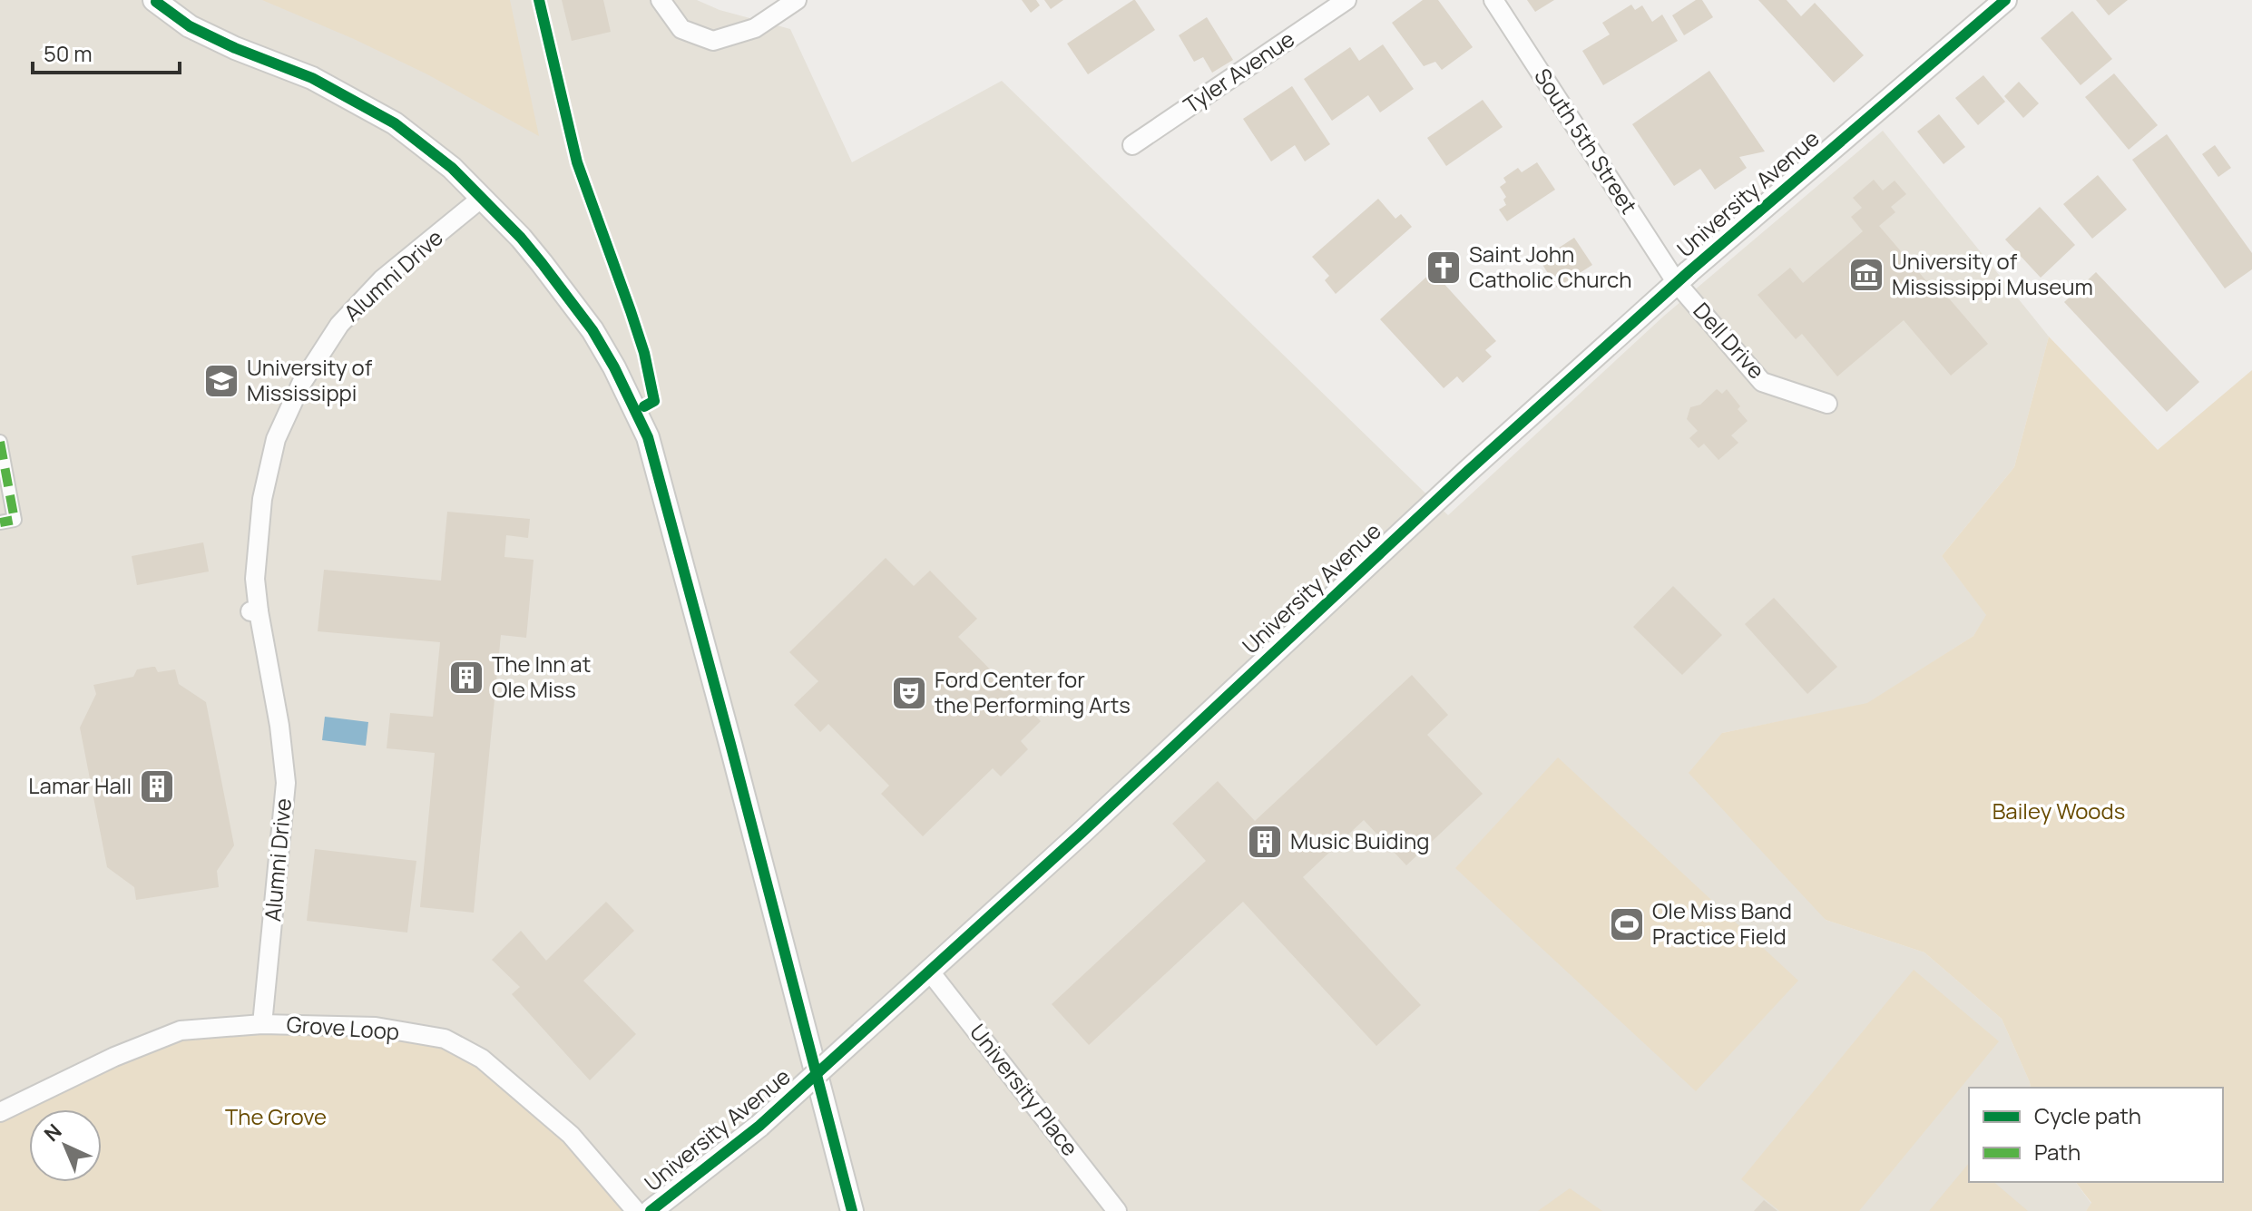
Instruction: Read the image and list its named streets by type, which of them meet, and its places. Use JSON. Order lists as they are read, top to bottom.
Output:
{
  "streets": {
    "street": [
      "Tyler Avenue",
      "South 5th Street",
      "University Avenue",
      "Alumni Drive",
      "Dell Drive",
      "Grove Loop",
      "University Place"
    ]
  },
  "crossings": [
    ["South 5th Street", "University Avenue"],
    ["South 5th Street", "Dell Drive"],
    ["University Avenue", "Dell Drive"],
    ["University Avenue", "University Place"],
    ["Alumni Drive", "Grove Loop"]
  ],
  "parks": ["Bailey Woods", "The Grove"],
  "places": {
    "church": ["Saint John Catholic Church"],
    "museum": ["University of Mississippi Museum"],
    "school or university": ["University of Mississippi"],
    "building": ["The Inn at Ole Miss", "Lamar Hall", "Music Buiding"],
    "theatre": ["Ford Center for the Performing Arts"],
    "sports": ["Ole Miss Band Practice Field"]
  },
  "legend": ["Cycle path", "Path"],
  "scale_bar": "50 m",
  "north": "top left"
}
